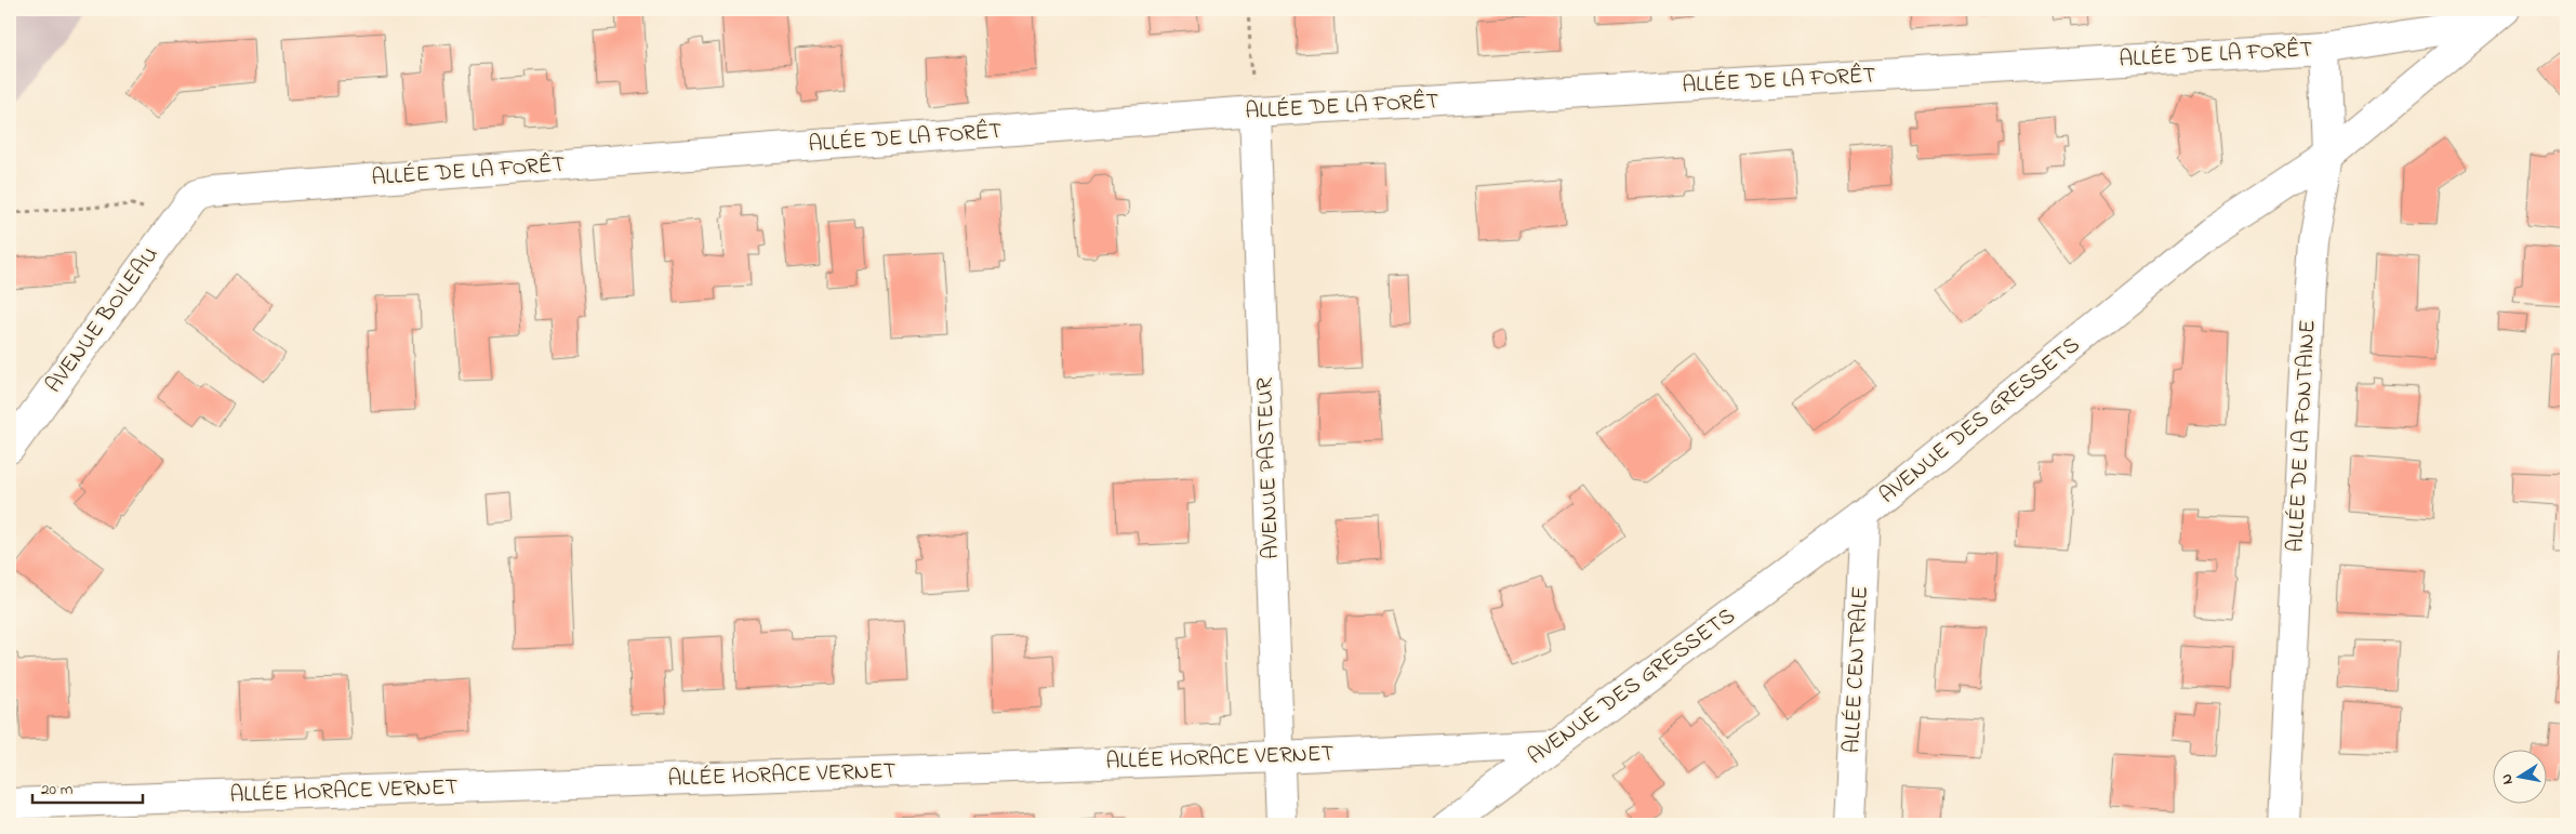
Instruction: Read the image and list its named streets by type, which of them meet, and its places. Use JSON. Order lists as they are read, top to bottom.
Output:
{
  "streets": {
    "street": [
      "ALLÉE DE LA FORÊT",
      "AVENUE BOILEAU",
      "AVENUE DES GRESSETS",
      "ALLÉE DE LA FONTAINE",
      "AVENUE PASTEUR",
      "ALLÉE CENTRALE",
      "ALLÉE HORACE VERNET"
    ]
  },
  "crossings": [
    ["ALLÉE DE LA FORÊT", "AVENUE BOILEAU"],
    ["ALLÉE DE LA FORÊT", "AVENUE DES GRESSETS"],
    ["ALLÉE DE LA FORÊT", "ALLÉE DE LA FONTAINE"],
    ["ALLÉE DE LA FORÊT", "AVENUE PASTEUR"],
    ["AVENUE DES GRESSETS", "ALLÉE DE LA FONTAINE"],
    ["AVENUE DES GRESSETS", "ALLÉE CENTRALE"],
    ["AVENUE DES GRESSETS", "ALLÉE HORACE VERNET"],
    ["AVENUE PASTEUR", "ALLÉE HORACE VERNET"]
  ],
  "scale_bar": "20 m",
  "north": "left"
}
